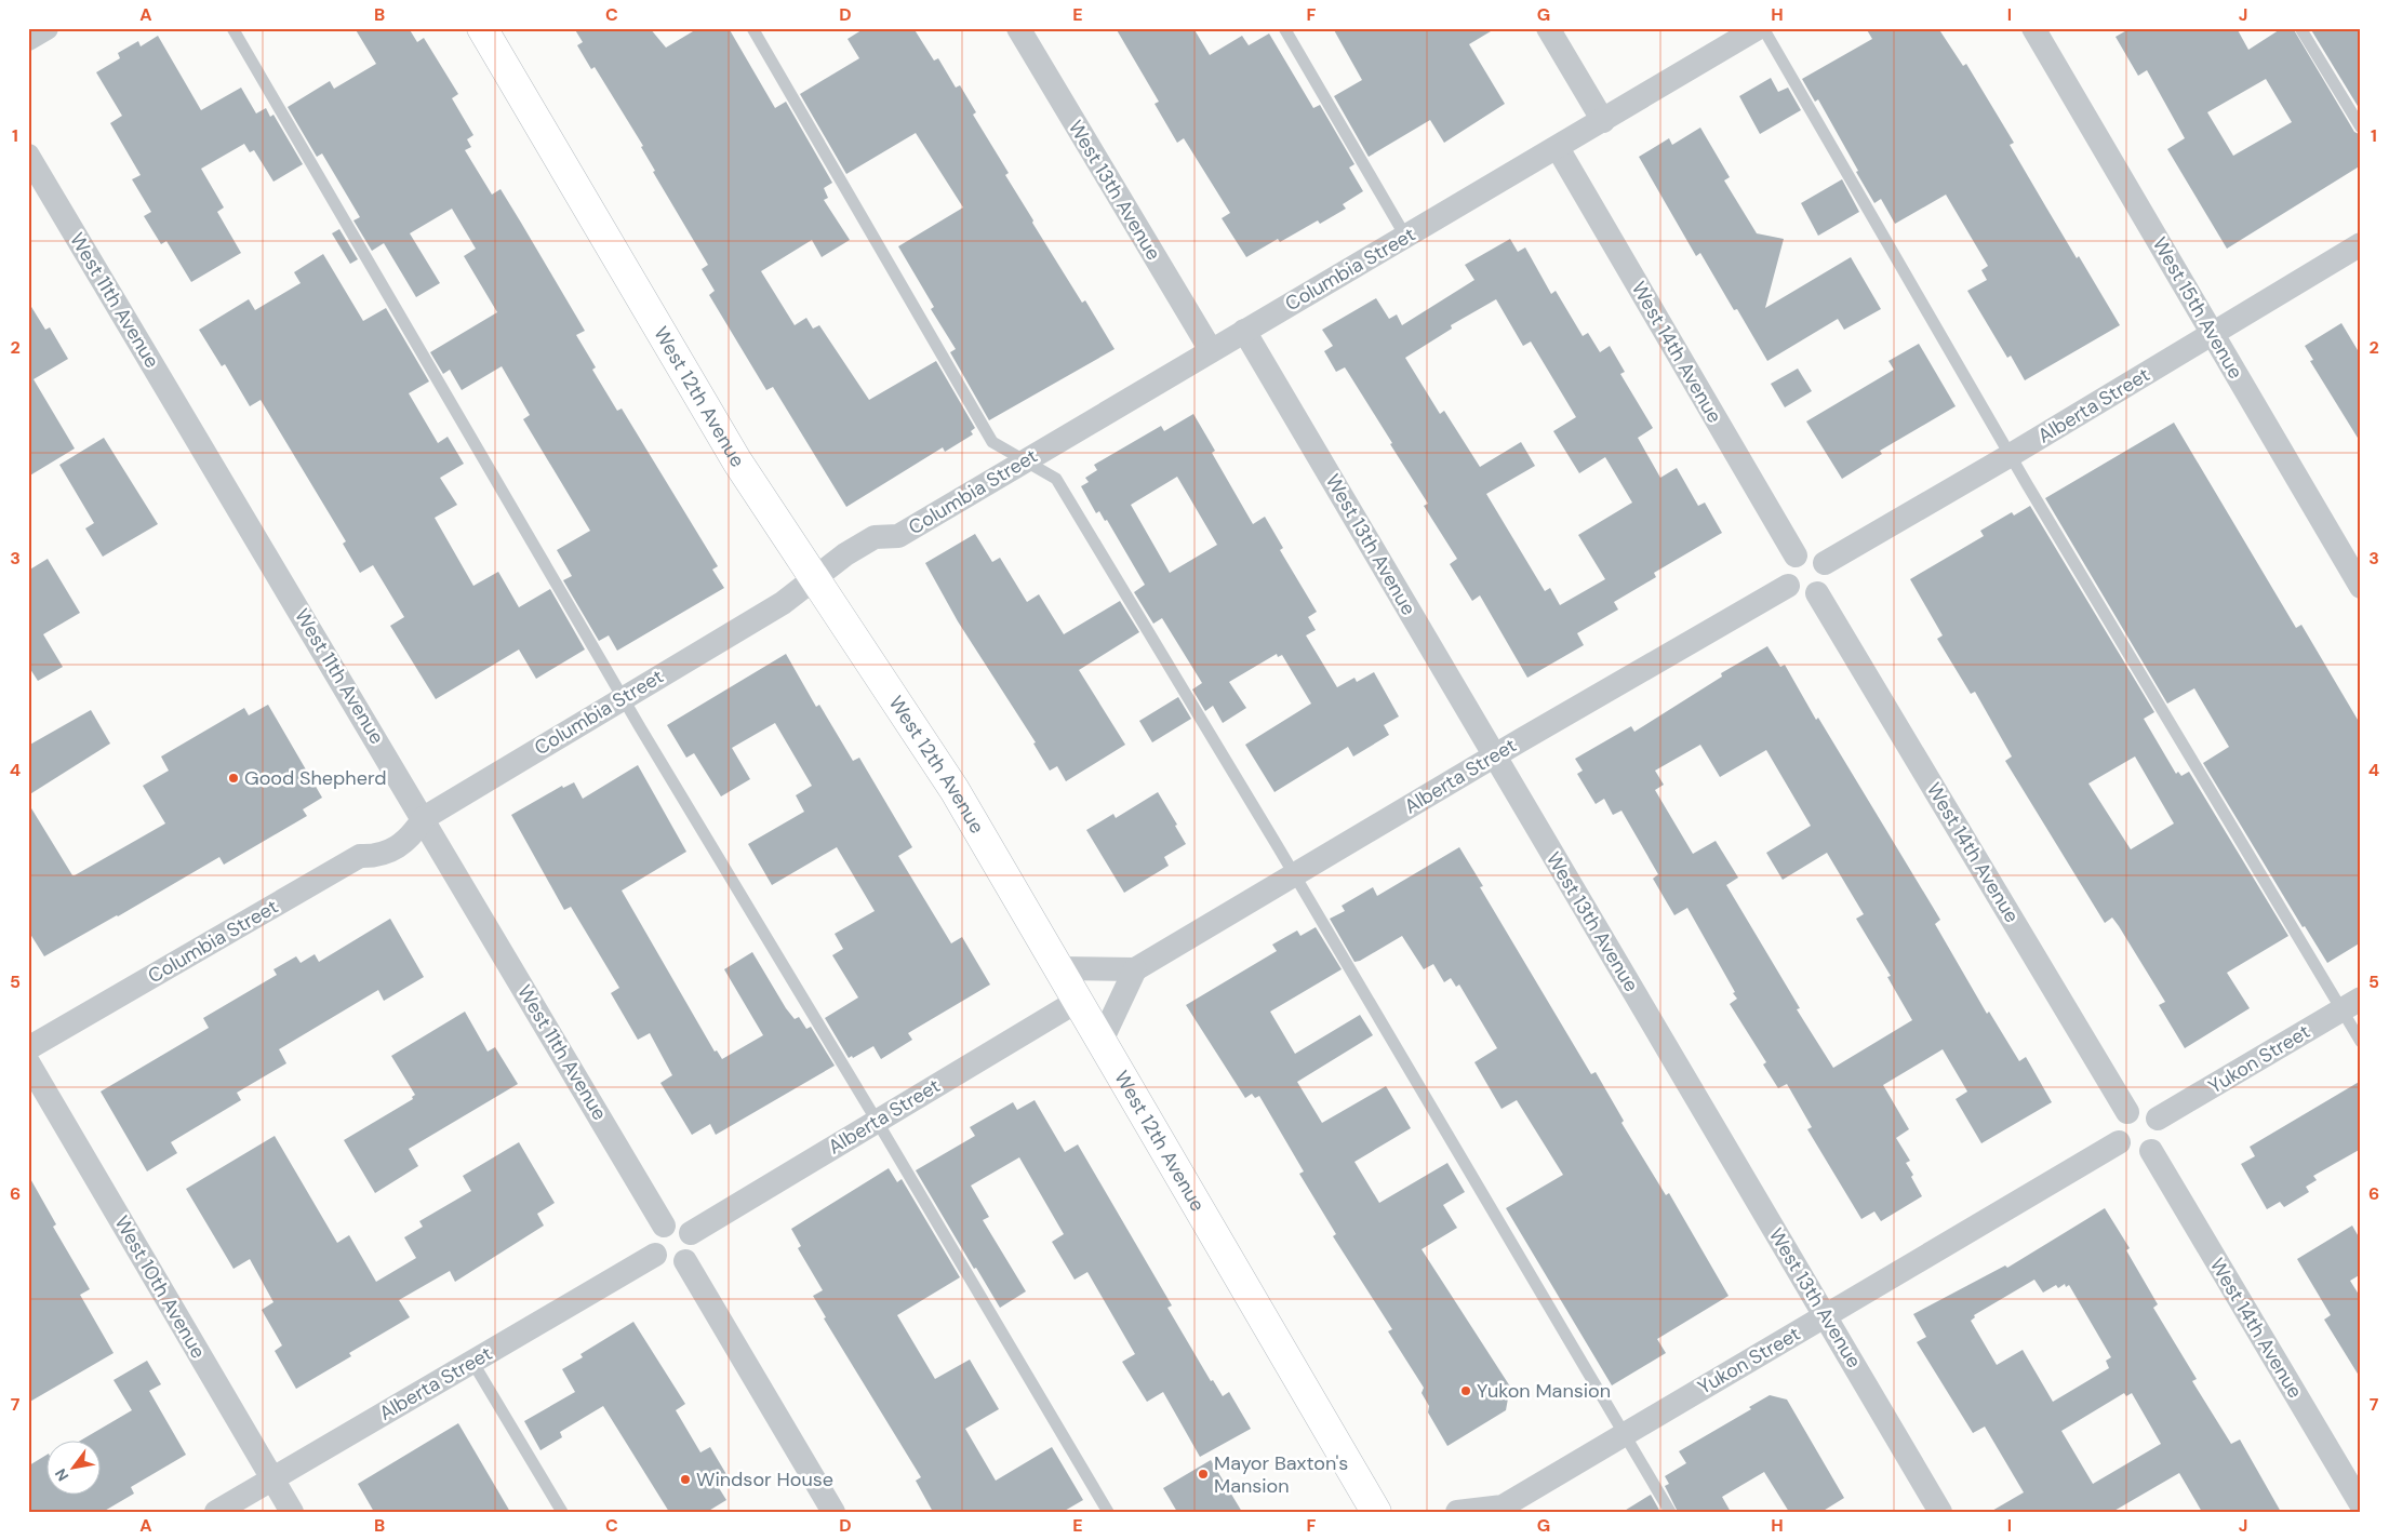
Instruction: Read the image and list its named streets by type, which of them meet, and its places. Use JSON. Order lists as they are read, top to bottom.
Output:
{
  "streets": {
    "street": [
      "West 13th Avenue",
      "Columbia Street",
      "West 11th Avenue",
      "West 15th Avenue",
      "West 14th Avenue",
      "West 12th Avenue",
      "Alberta Street",
      "Yukon Street",
      "West 10th Avenue"
    ]
  },
  "crossings": [
    ["West 13th Avenue", "Columbia Street"],
    ["West 13th Avenue", "Alberta Street"],
    ["West 13th Avenue", "Yukon Street"],
    ["Columbia Street", "West 11th Avenue"],
    ["Columbia Street", "West 14th Avenue"],
    ["Columbia Street", "West 12th Avenue"],
    ["West 11th Avenue", "Alberta Street"],
    ["West 15th Avenue", "Alberta Street"],
    ["West 14th Avenue", "Alberta Street"],
    ["West 14th Avenue", "Yukon Street"],
    ["West 12th Avenue", "Alberta Street"],
    ["Alberta Street", "West 10th Avenue"]
  ],
  "places": [
    "Good Shepherd",
    "Yukon Mansion",
    "Mayor Baxton's Mansion",
    "Windsor House"
  ],
  "north": "bottom left",
  "grid": {
    "columns": [
      "A",
      "B",
      "C",
      "D",
      "E",
      "F",
      "G",
      "H",
      "I",
      "J"
    ],
    "rows": [
      "1",
      "2",
      "3",
      "4",
      "5",
      "6",
      "7"
    ]
  }
}
